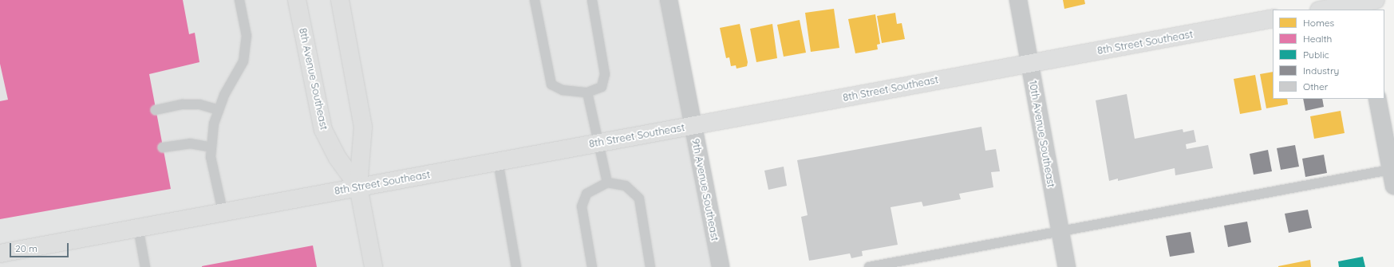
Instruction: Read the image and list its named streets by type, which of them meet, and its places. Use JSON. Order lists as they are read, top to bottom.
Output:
{
  "streets": {
    "main road": ["8th Street Southeast", "8th Avenue Southeast"],
    "street": ["10th Avenue Southeast", "9th Avenue Southeast"]
  },
  "crossings": [
    ["8th Street Southeast", "8th Avenue Southeast"],
    ["8th Street Southeast", "10th Avenue Southeast"],
    ["8th Street Southeast", "9th Avenue Southeast"]
  ],
  "legend": [
    "Homes",
    "Health",
    "Public",
    "Industry",
    "Other"
  ],
  "scale_bar": "20 m"
}
